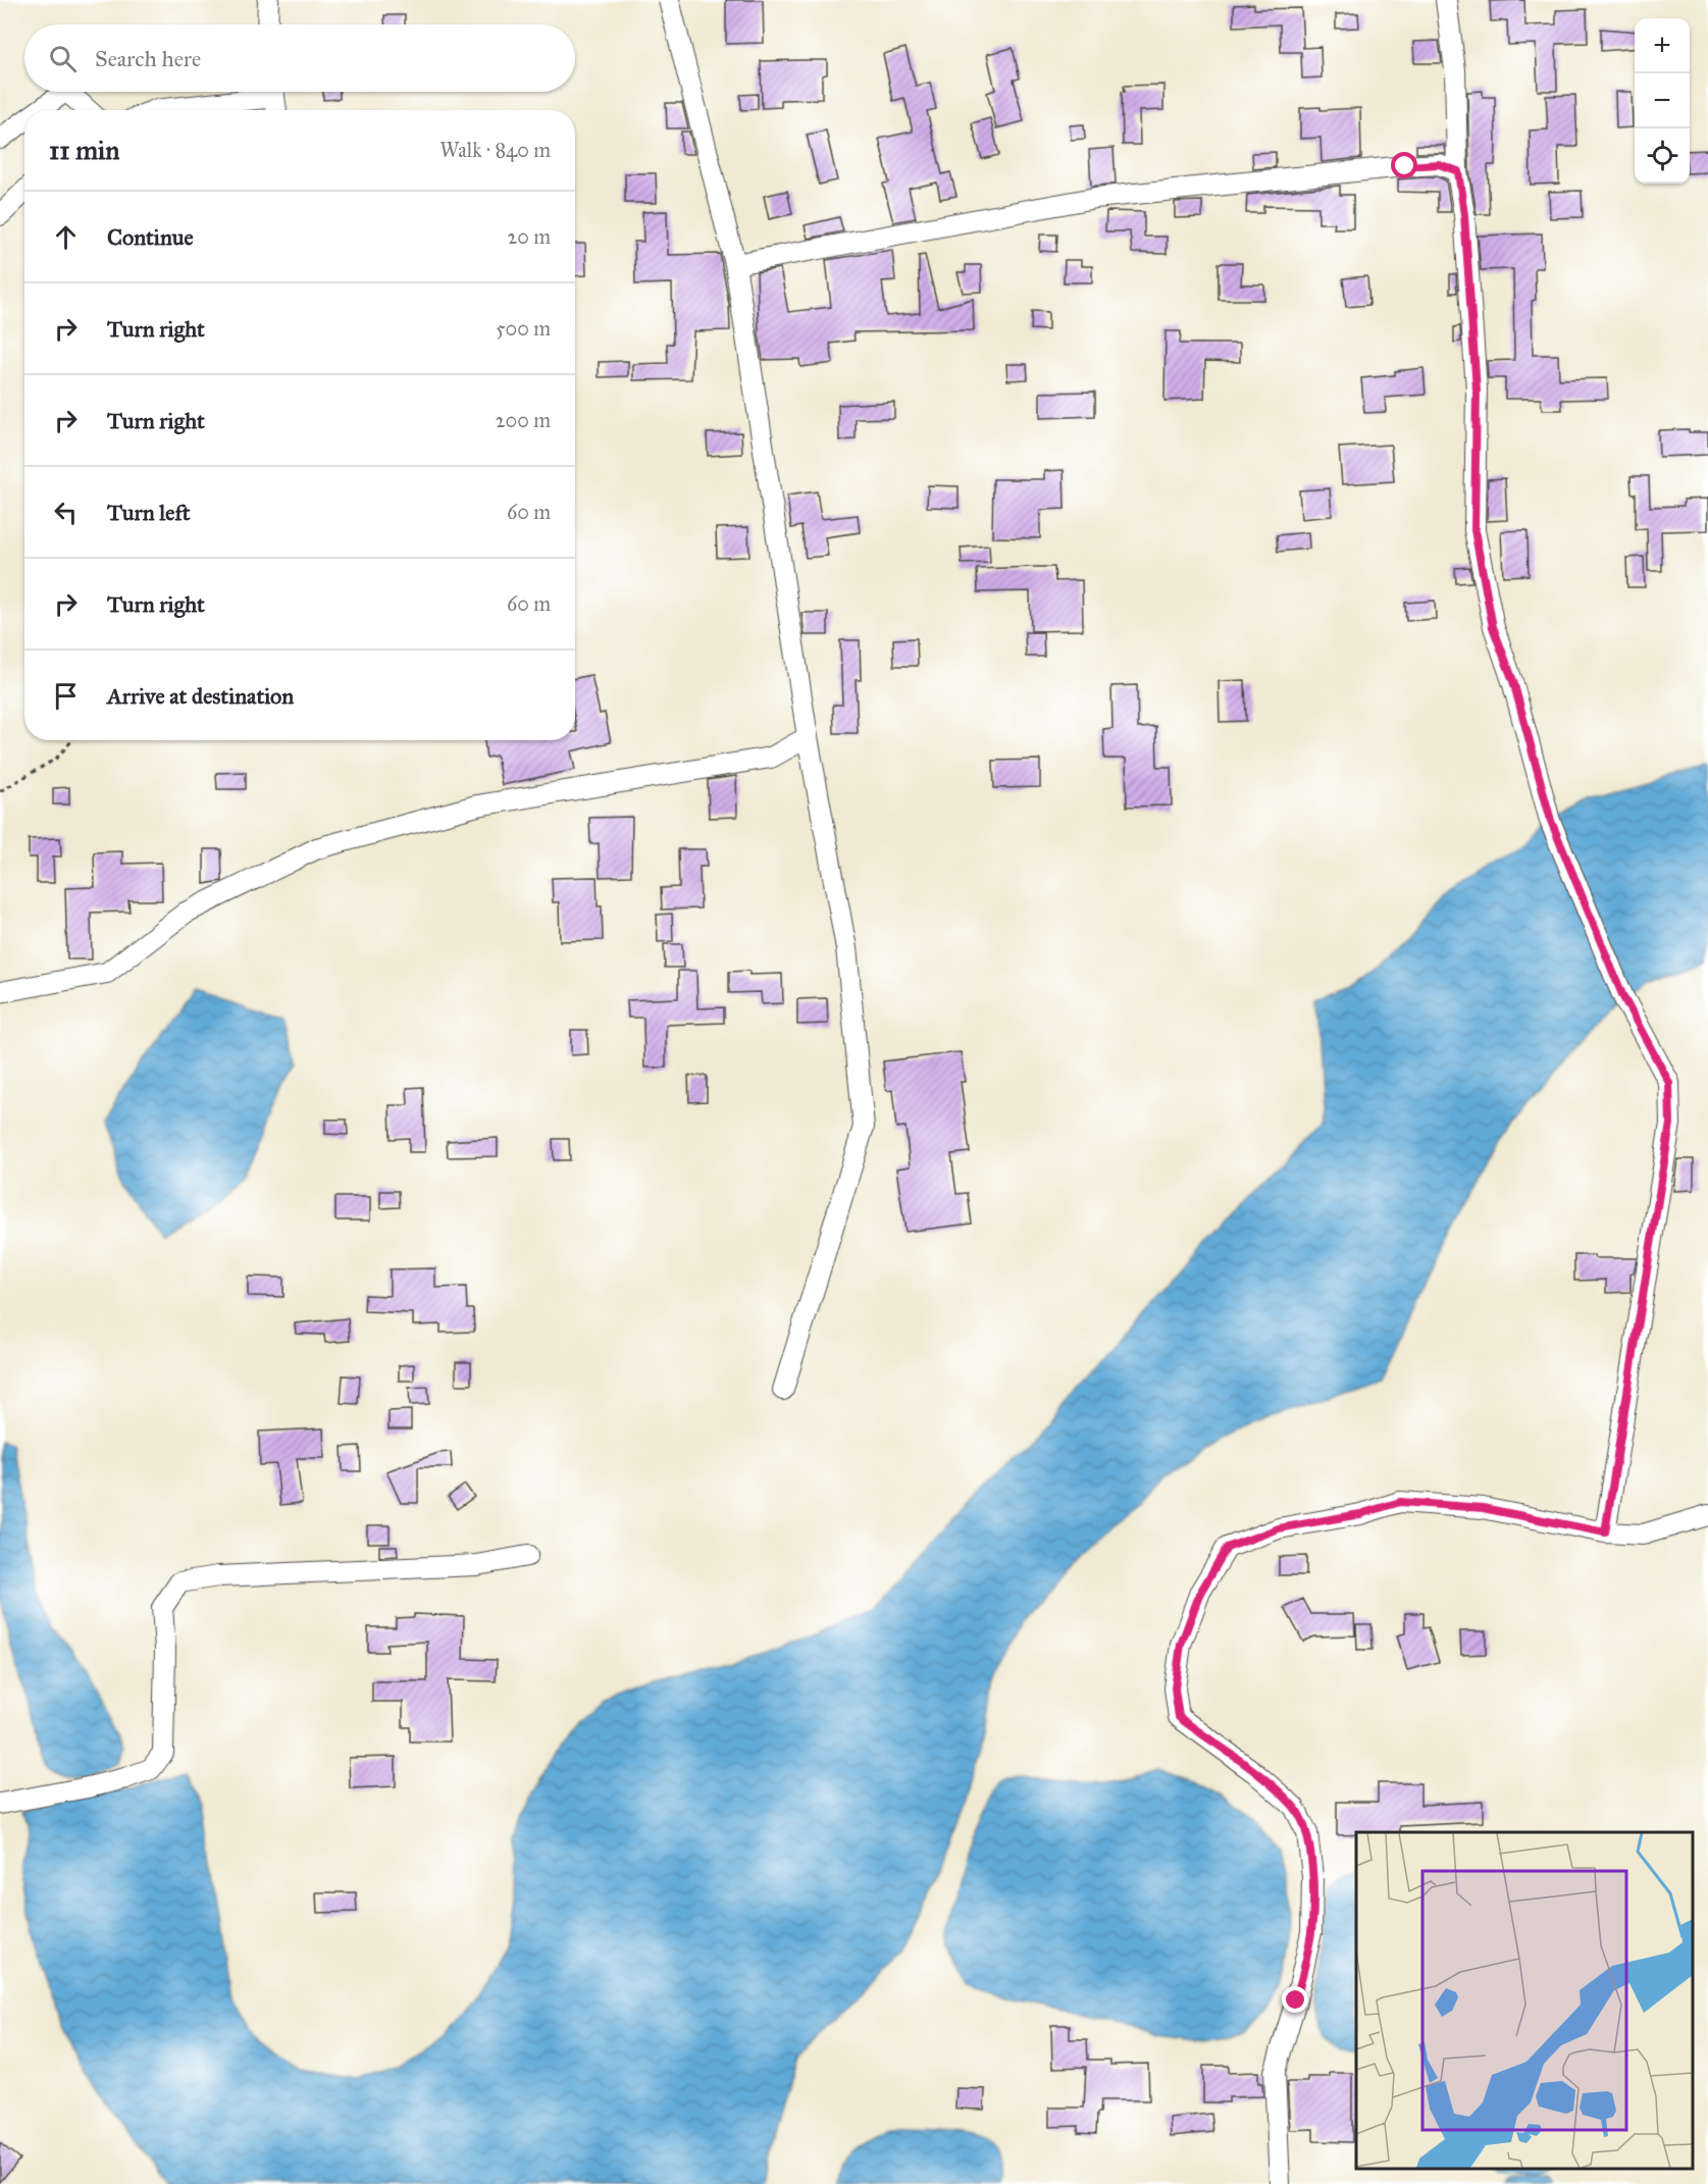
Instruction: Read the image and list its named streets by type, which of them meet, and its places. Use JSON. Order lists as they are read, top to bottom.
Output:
{
  "page": {
    "map_buttons": ["+", "−"],
    "search": "Search here",
    "heading": ["11 min", "Walk · 840 m"],
    "list": [
      ["Continue", "20 m"],
      ["Turn right", "500 m"],
      ["Turn right", "200 m"],
      ["Turn left", "60 m"],
      ["Turn right", "60 m"],
      "Arrive at destination"
    ]
  }
}
